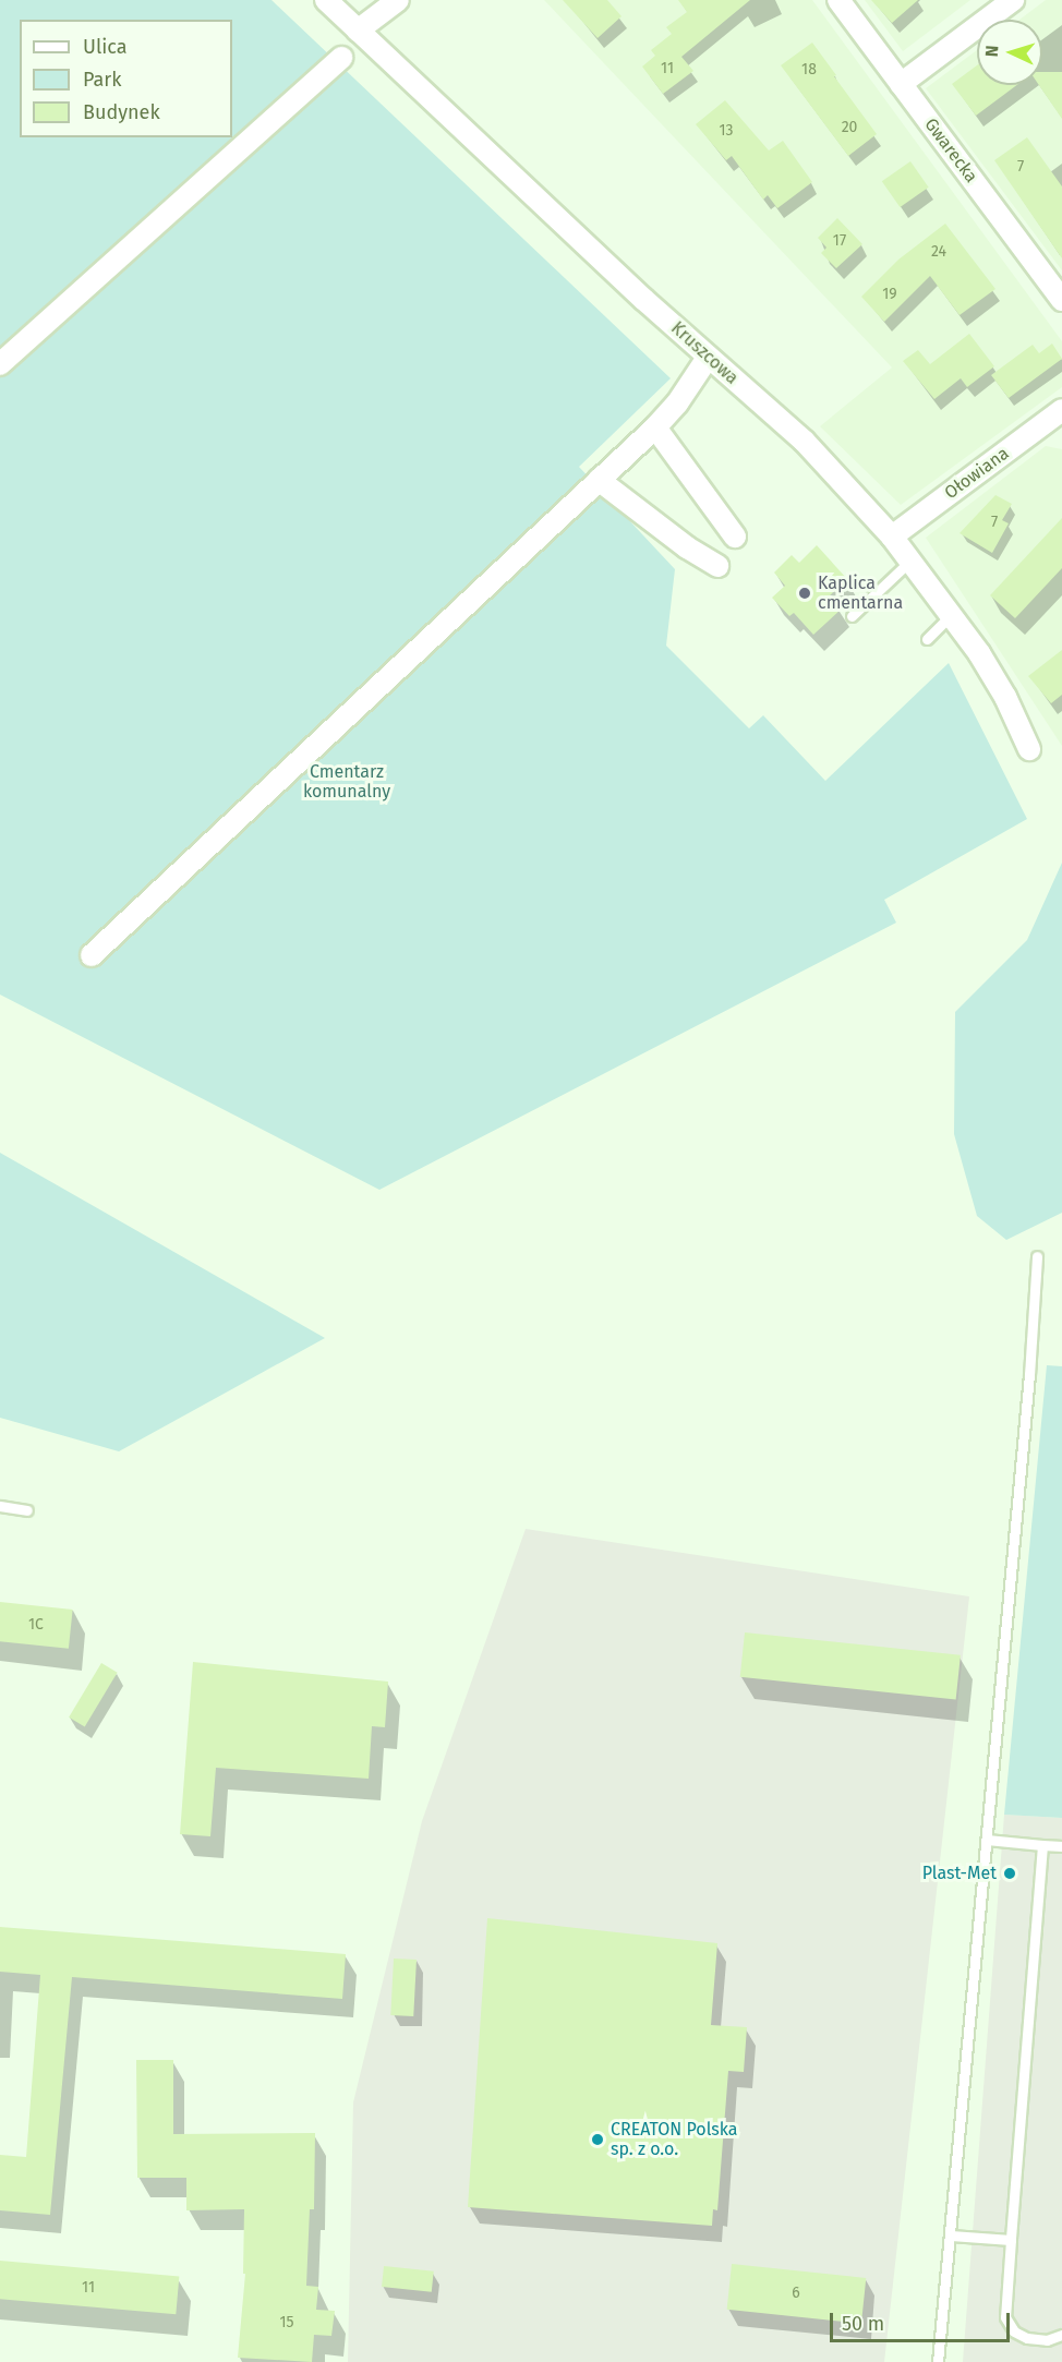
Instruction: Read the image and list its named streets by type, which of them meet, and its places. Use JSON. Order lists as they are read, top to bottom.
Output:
{
  "streets": {
    "street": ["Gwarecka", "Kruszcowa", "Ołowiana"]
  },
  "crossings": [
    ["Kruszcowa", "Ołowiana"]
  ],
  "parks": ["Cmentarz komunalny"],
  "places": ["Kaplica cmentarna", "Plast-Met", "CREATON Polska sp. z o.o."],
  "house_numbers": [
    "11",
    "18",
    "20",
    "13",
    "7",
    "17",
    "24",
    "19",
    "7",
    "1C",
    "11",
    "6",
    "15"
  ],
  "legend": ["Ulica", "Park", "Budynek"],
  "scale_bar": "50 m",
  "north": "left"
}
